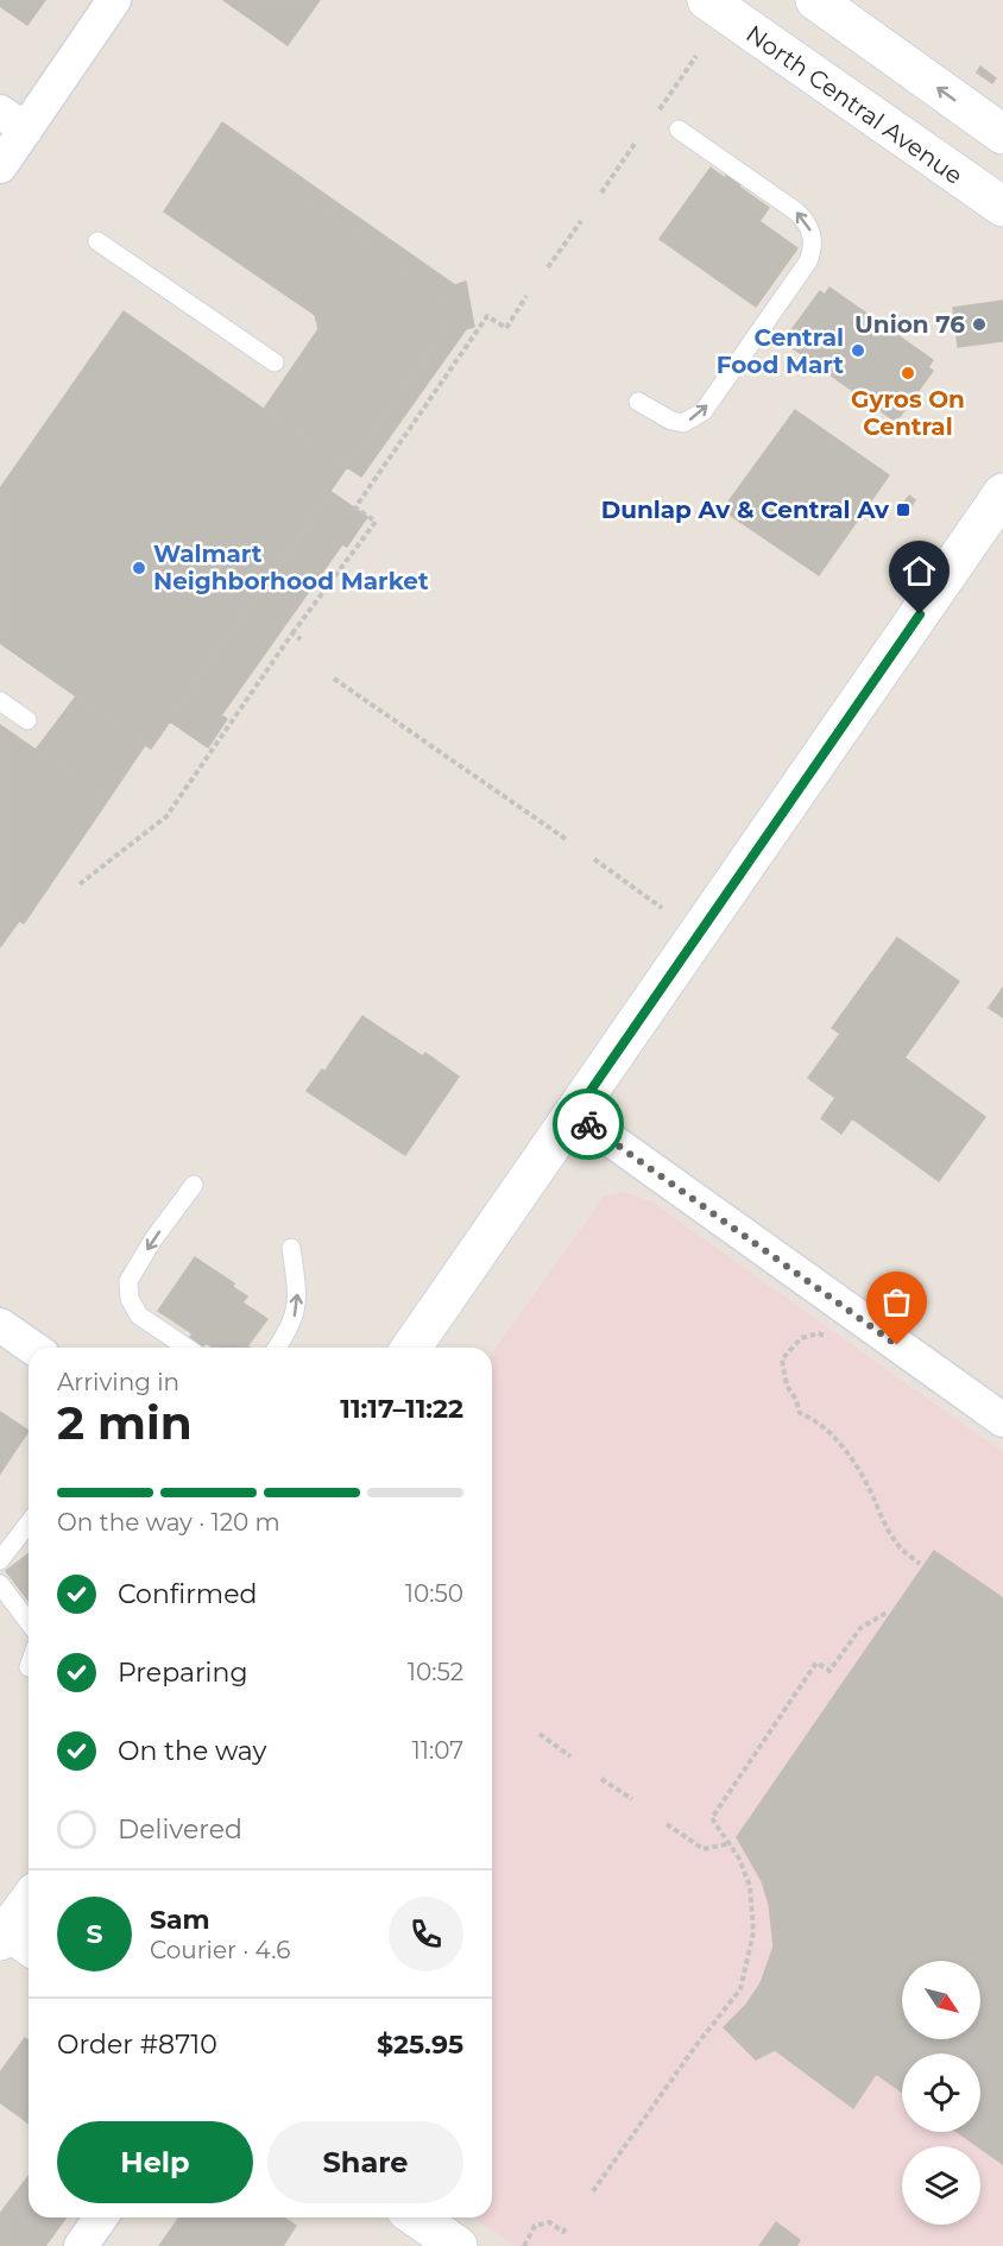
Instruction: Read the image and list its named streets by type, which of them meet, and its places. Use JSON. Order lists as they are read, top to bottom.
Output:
{
  "streets": {
    "main road": ["North Central Avenue"]
  },
  "places": {
    "other": [
      "Union 76",
      "Central Food Mart",
      "Gyros On Central",
      "Walmart Neighborhood Market"
    ],
    "transit": ["Dunlap Av & Central Av"]
  },
  "north": "bottom right",
  "page": {
    "heading": ["2 min", "Arriving in", "11:17–11:22"],
    "panel": [
      "Sam",
      "Courier · 4.6",
      "Order #8710",
      "$25.95"
    ],
    "bar": "On the way · 120 m",
    "list": [
      ["Confirmed", "10:50"],
      ["Preparing", "10:52"],
      ["On the way", "11:07"],
      "Delivered"
    ],
    "round": "S",
    "buttons": ["Help", "Share"]
  }
}
